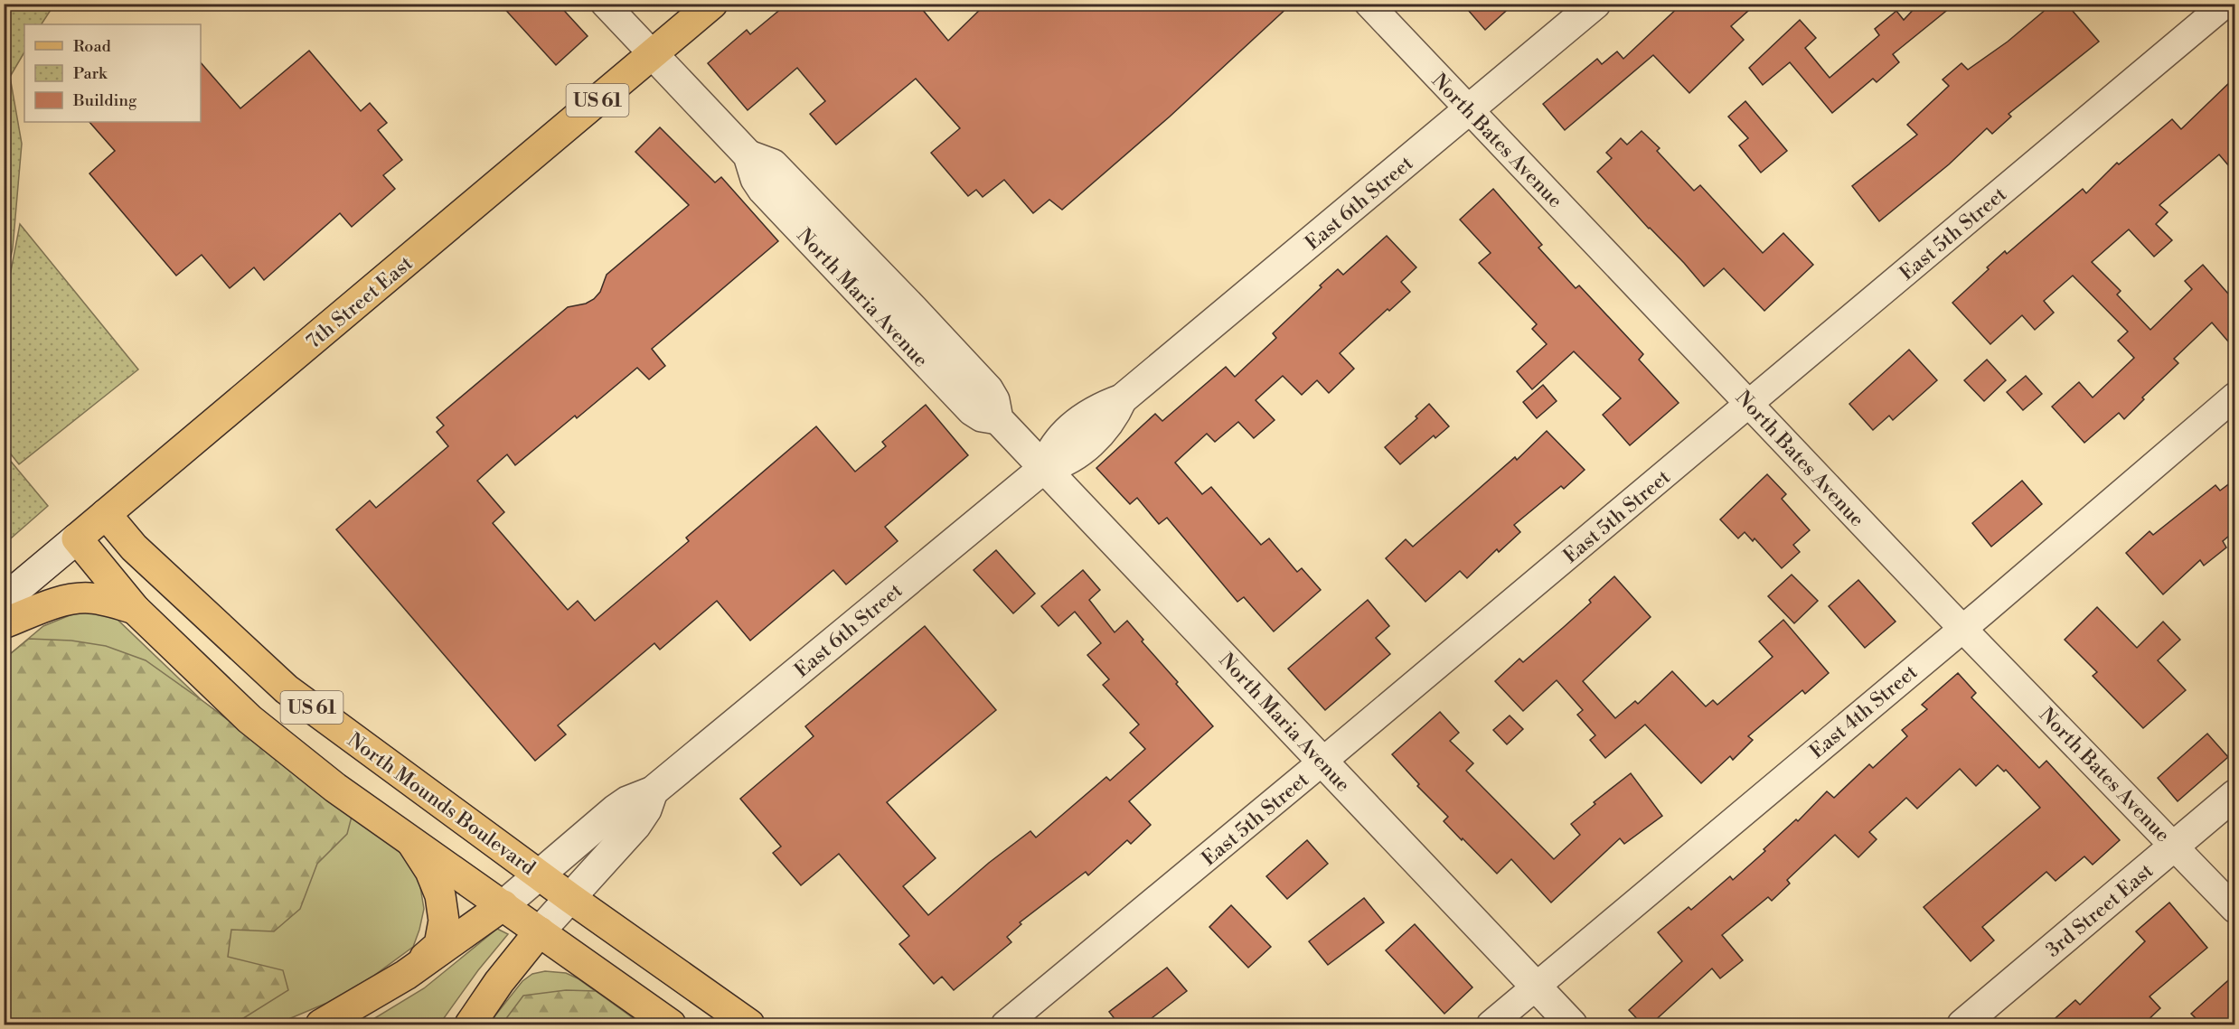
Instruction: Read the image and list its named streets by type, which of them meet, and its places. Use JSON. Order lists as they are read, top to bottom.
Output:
{
  "streets": {
    "main road": ["US 61", "7th Street East", "North Mounds Boulevard"],
    "street": [
      "North Bates Avenue",
      "East 6th Street",
      "East 5th Street",
      "North Maria Avenue",
      "East 4th Street",
      "3rd Street East"
    ]
  },
  "crossings": [
    ["US 61", "East 6th Street"],
    ["US 61", "7th Street East"],
    ["North Bates Avenue", "East 6th Street"],
    ["North Bates Avenue", "East 5th Street"],
    ["North Bates Avenue", "East 4th Street"],
    ["North Bates Avenue", "3rd Street East"],
    ["East 6th Street", "North Maria Avenue"],
    ["East 6th Street", "North Mounds Boulevard"],
    ["East 5th Street", "North Maria Avenue"],
    ["North Maria Avenue", "7th Street East"],
    ["North Maria Avenue", "East 4th Street"],
    ["7th Street East", "North Mounds Boulevard"]
  ],
  "legend": ["Road", "Park", "Building"]
}
